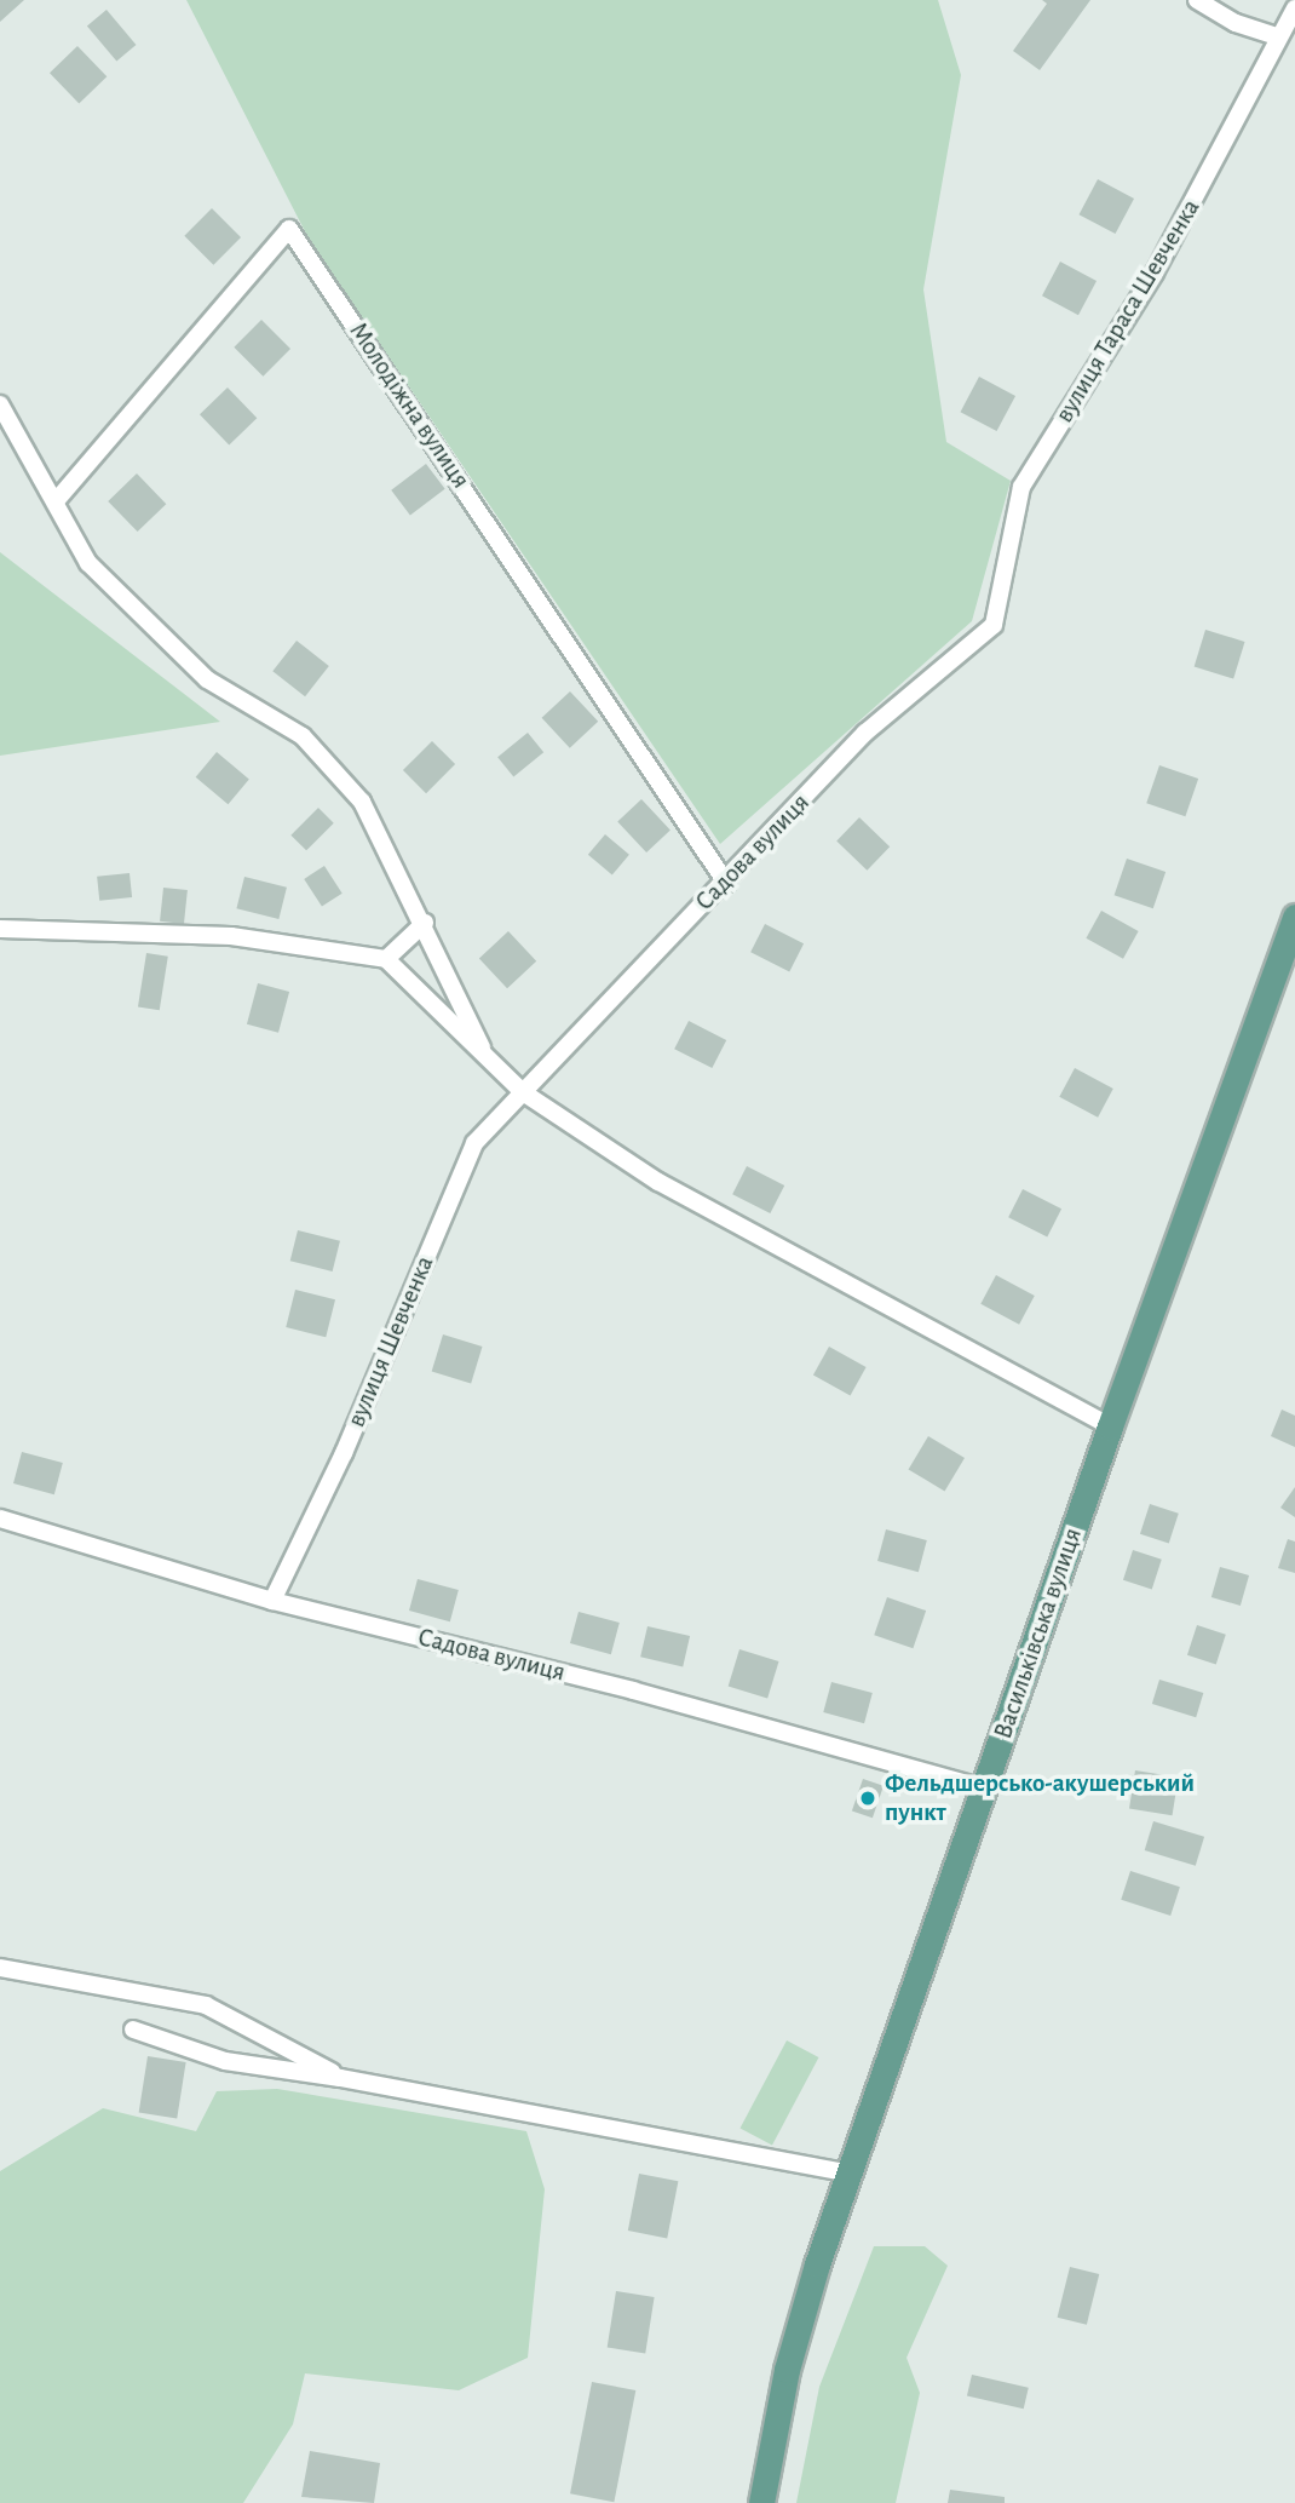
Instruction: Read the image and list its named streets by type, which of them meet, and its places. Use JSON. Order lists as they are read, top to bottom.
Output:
{
  "streets": {
    "main road": ["Васильківська вулиця"],
    "street": [
      "вулиця Тараса Шевченка",
      "Молодіжна вулиця",
      "Садова вулиця",
      "вулиця Шевченка"
    ]
  },
  "crossings": [
    ["вулиця Тараса Шевченка", "Садова вулиця"],
    ["Молодіжна вулиця", "Садова вулиця"],
    ["Садова вулиця", "вулиця Шевченка"],
    ["Садова вулиця", "Васильківська вулиця"]
  ],
  "places": ["Фельдшерсько-акушерський пункт"]
}
